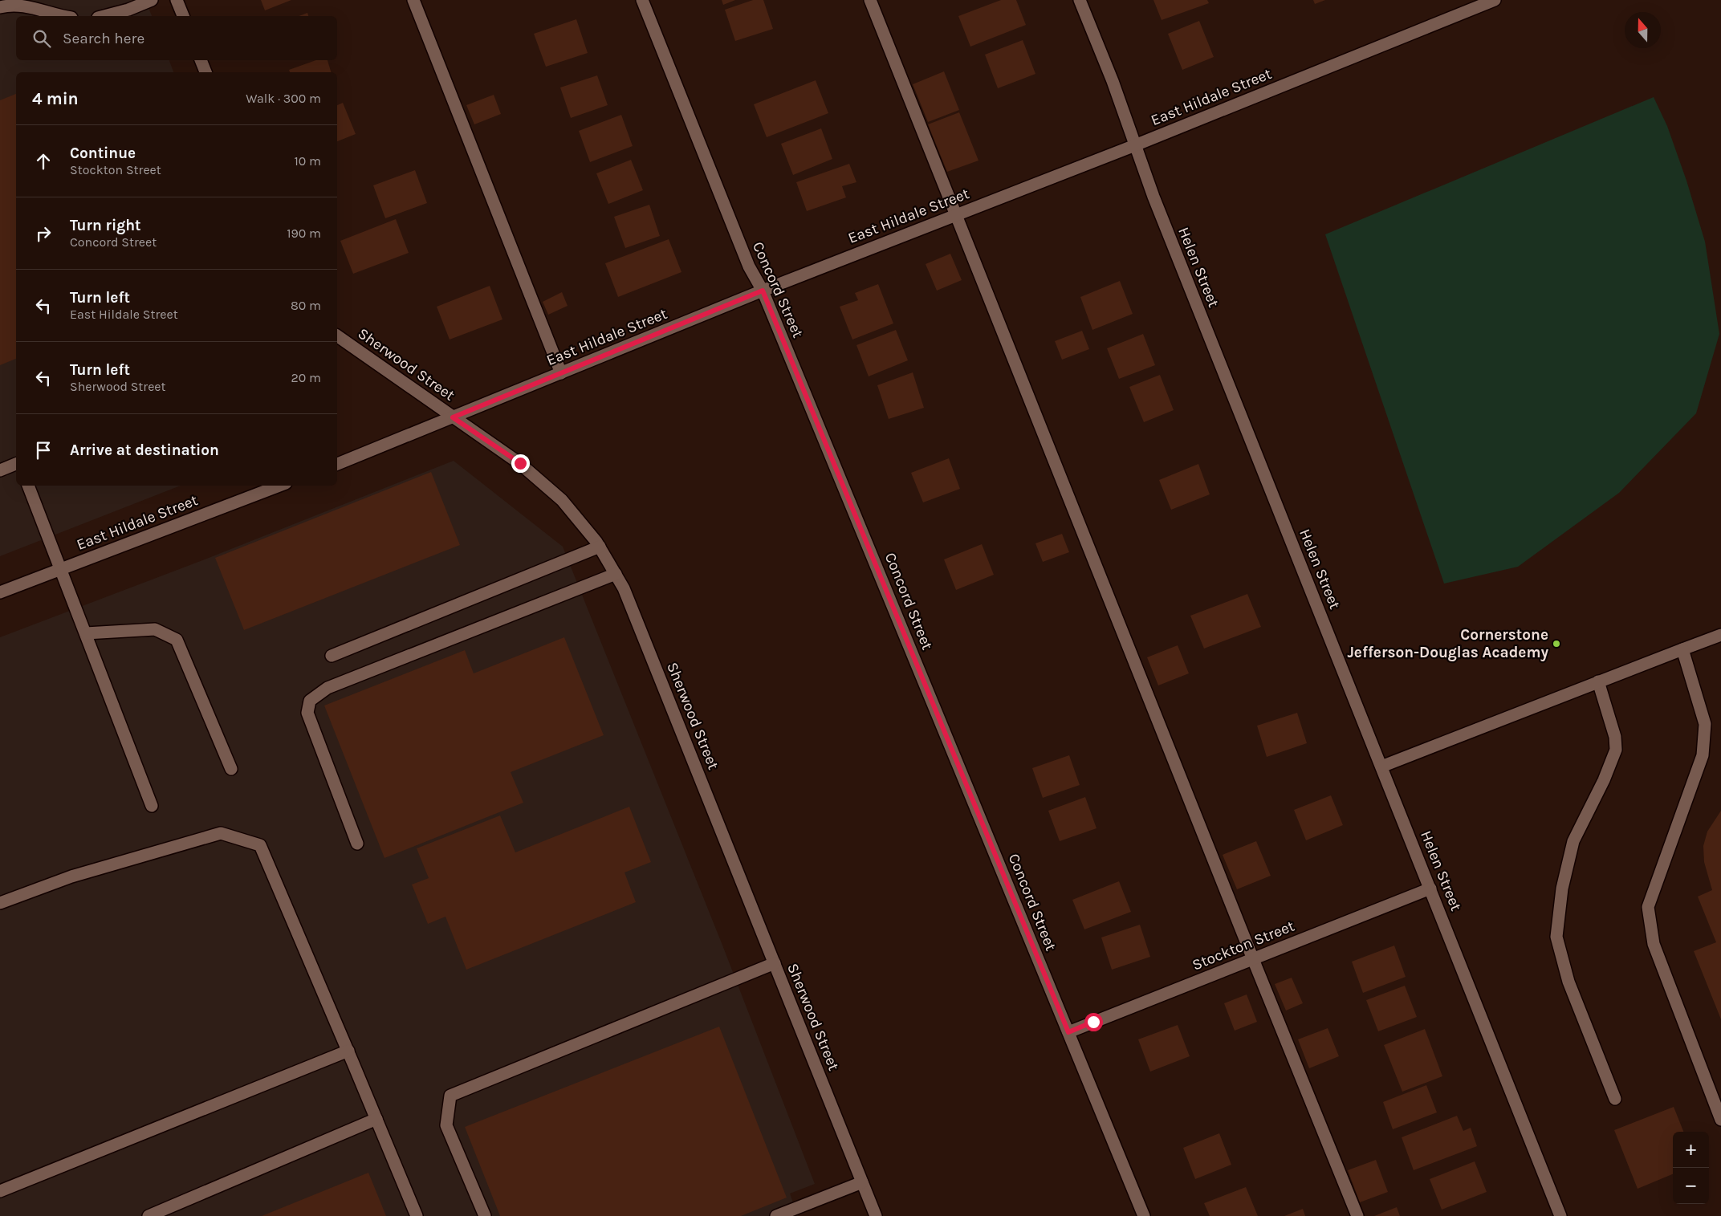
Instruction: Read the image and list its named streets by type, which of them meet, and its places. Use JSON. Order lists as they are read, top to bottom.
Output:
{
  "streets": {
    "street": [
      "East Hildale Street",
      "Helen Street",
      "Concord Street",
      "Sherwood Street",
      "Stockton Street"
    ]
  },
  "crossings": [
    ["East Hildale Street", "Helen Street"],
    ["East Hildale Street", "Concord Street"],
    ["East Hildale Street", "Sherwood Street"],
    ["Helen Street", "Stockton Street"],
    ["Concord Street", "Stockton Street"]
  ],
  "places": ["Cornerstone Jefferson-Douglas Academy"],
  "north": "top",
  "page": {
    "search": "Search here",
    "heading": ["4 min", "Walk · 300 m"],
    "list": [
      ["Continue", "Stockton Street", "10 m"],
      ["Turn right", "Concord Street", "190 m"],
      ["Turn left", "East Hildale Street", "80 m"],
      ["Turn left", "Sherwood Street", "20 m"],
      "Arrive at destination"
    ],
    "map_buttons": ["+", "−"]
  }
}
